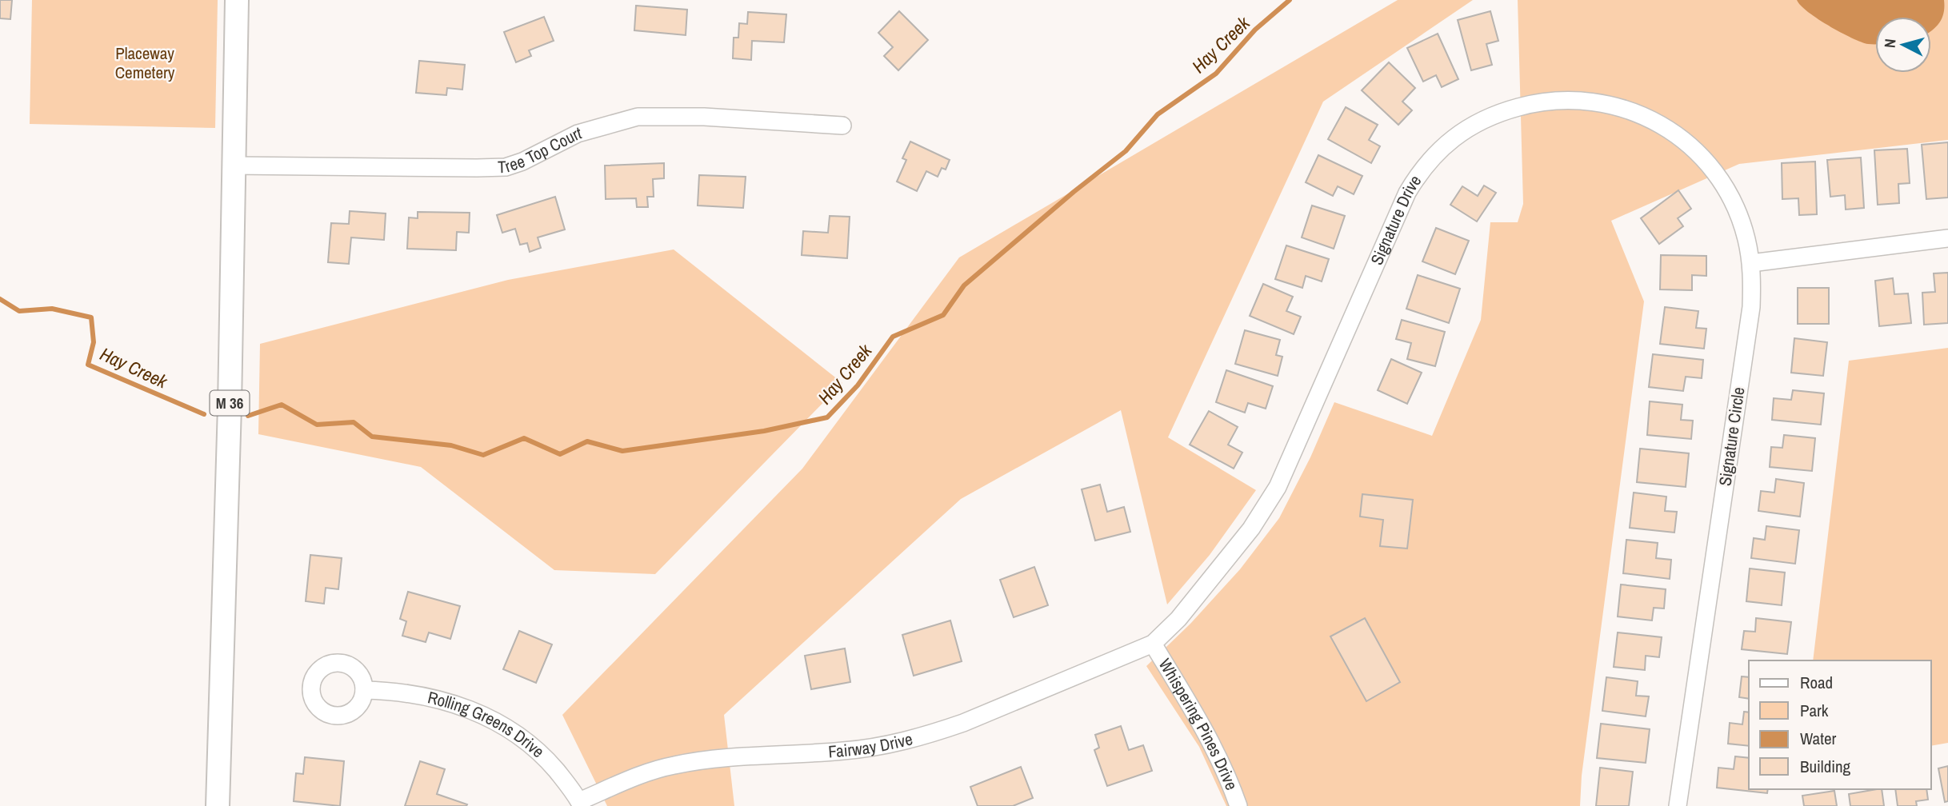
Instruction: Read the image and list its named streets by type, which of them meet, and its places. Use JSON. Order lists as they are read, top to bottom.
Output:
{
  "streets": {
    "main road": ["M 36"],
    "street": [
      "Tree Top Court",
      "Signature Drive",
      "Signature Circle",
      "Whispering Pines Drive",
      "Rolling Greens Drive",
      "Fairway Drive"
    ]
  },
  "crossings": [
    ["Tree Top Court", "M 36"],
    ["Signature Drive", "Signature Circle"],
    ["Signature Drive", "Whispering Pines Drive"],
    ["Signature Drive", "Fairway Drive"],
    ["Whispering Pines Drive", "Fairway Drive"],
    ["Rolling Greens Drive", "Fairway Drive"]
  ],
  "water": ["Hay Creek"],
  "parks": ["Placeway Cemetery"],
  "legend": [
    "Road",
    "Park",
    "Water",
    "Building"
  ],
  "north": "left"
}
